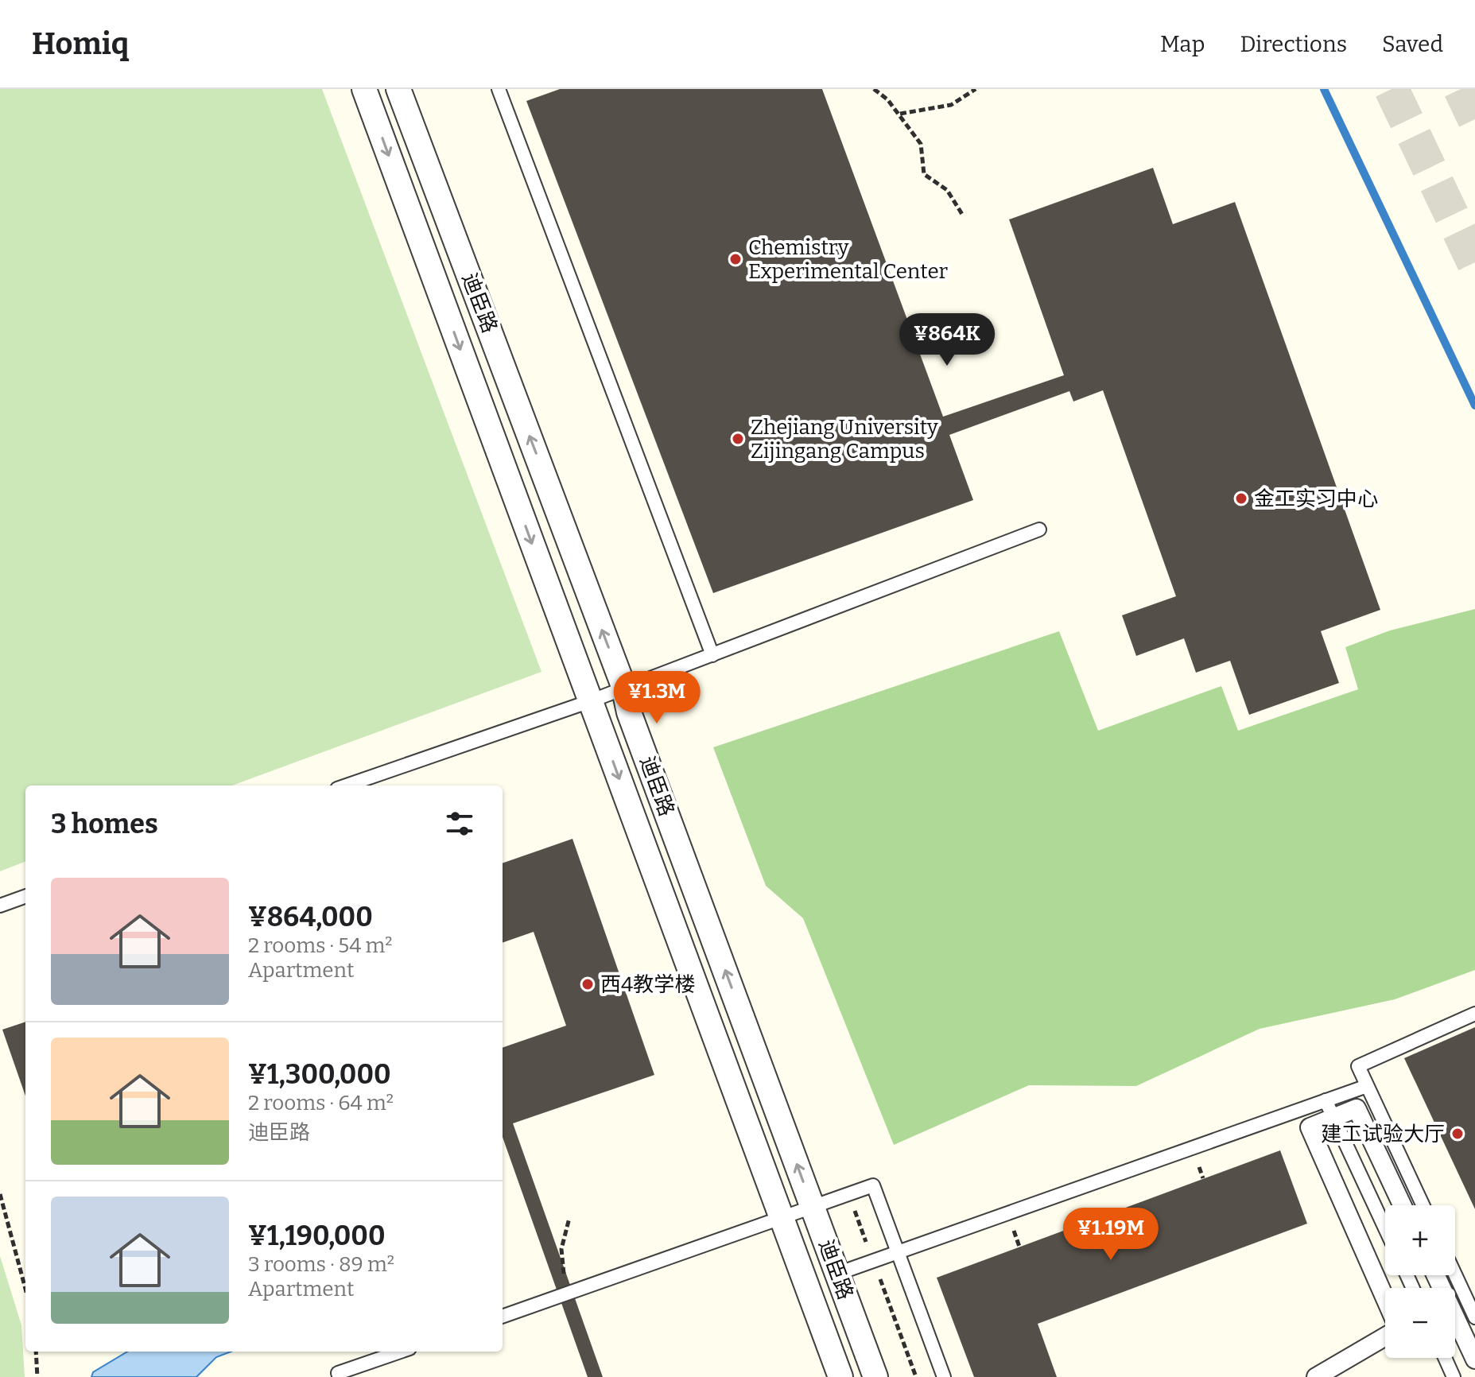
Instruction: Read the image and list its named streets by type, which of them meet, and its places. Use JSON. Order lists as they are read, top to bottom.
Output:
{
  "streets": {
    "street": ["迪臣路"]
  },
  "places": [
    "Chemistry Experimental Center",
    "Zhejiang University Zijingang Campus",
    "金工实习中心",
    "西4教学楼",
    "建工试验大厅"
  ],
  "page": {
    "header": "Homiq",
    "nav": ["Map", "Directions", "Saved"],
    "price": ["¥864K", "¥1.3M", "¥1.19M"],
    "heading": "3 homes",
    "list": [
      {
        "name": "¥864,000",
        "note": "2 rooms · 54 m² · Apartment"
      },
      {
        "name": "¥1,300,000",
        "note": "2 rooms · 64 m² · 迪臣路"
      },
      {
        "name": "¥1,190,000",
        "note": "3 rooms · 89 m² · Apartment"
      }
    ],
    "map_buttons": ["+", "−"]
  }
}
